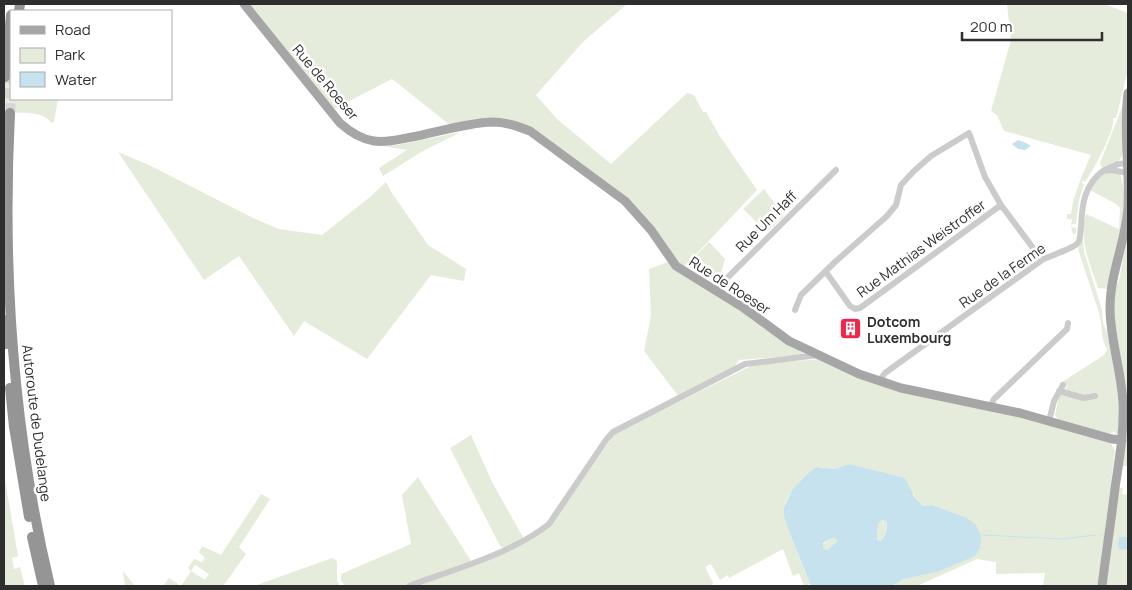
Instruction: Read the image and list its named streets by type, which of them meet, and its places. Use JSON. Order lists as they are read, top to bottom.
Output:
{
  "streets": {
    "highway": ["Autoroute de Dudelange"],
    "main road": ["Rue de Roeser"],
    "street": ["Rue Um Haff", "Rue Mathias Weistroffer", "Rue de la Ferme"]
  },
  "crossings": [
    ["Rue de Roeser", "Rue Um Haff"],
    ["Rue de Roeser", "Rue de la Ferme"],
    ["Rue Mathias Weistroffer", "Rue de la Ferme"]
  ],
  "places": {
    "building": ["Dotcom Luxembourg"]
  },
  "legend": ["Road", "Park", "Water"],
  "scale_bar": "200 m"
}
